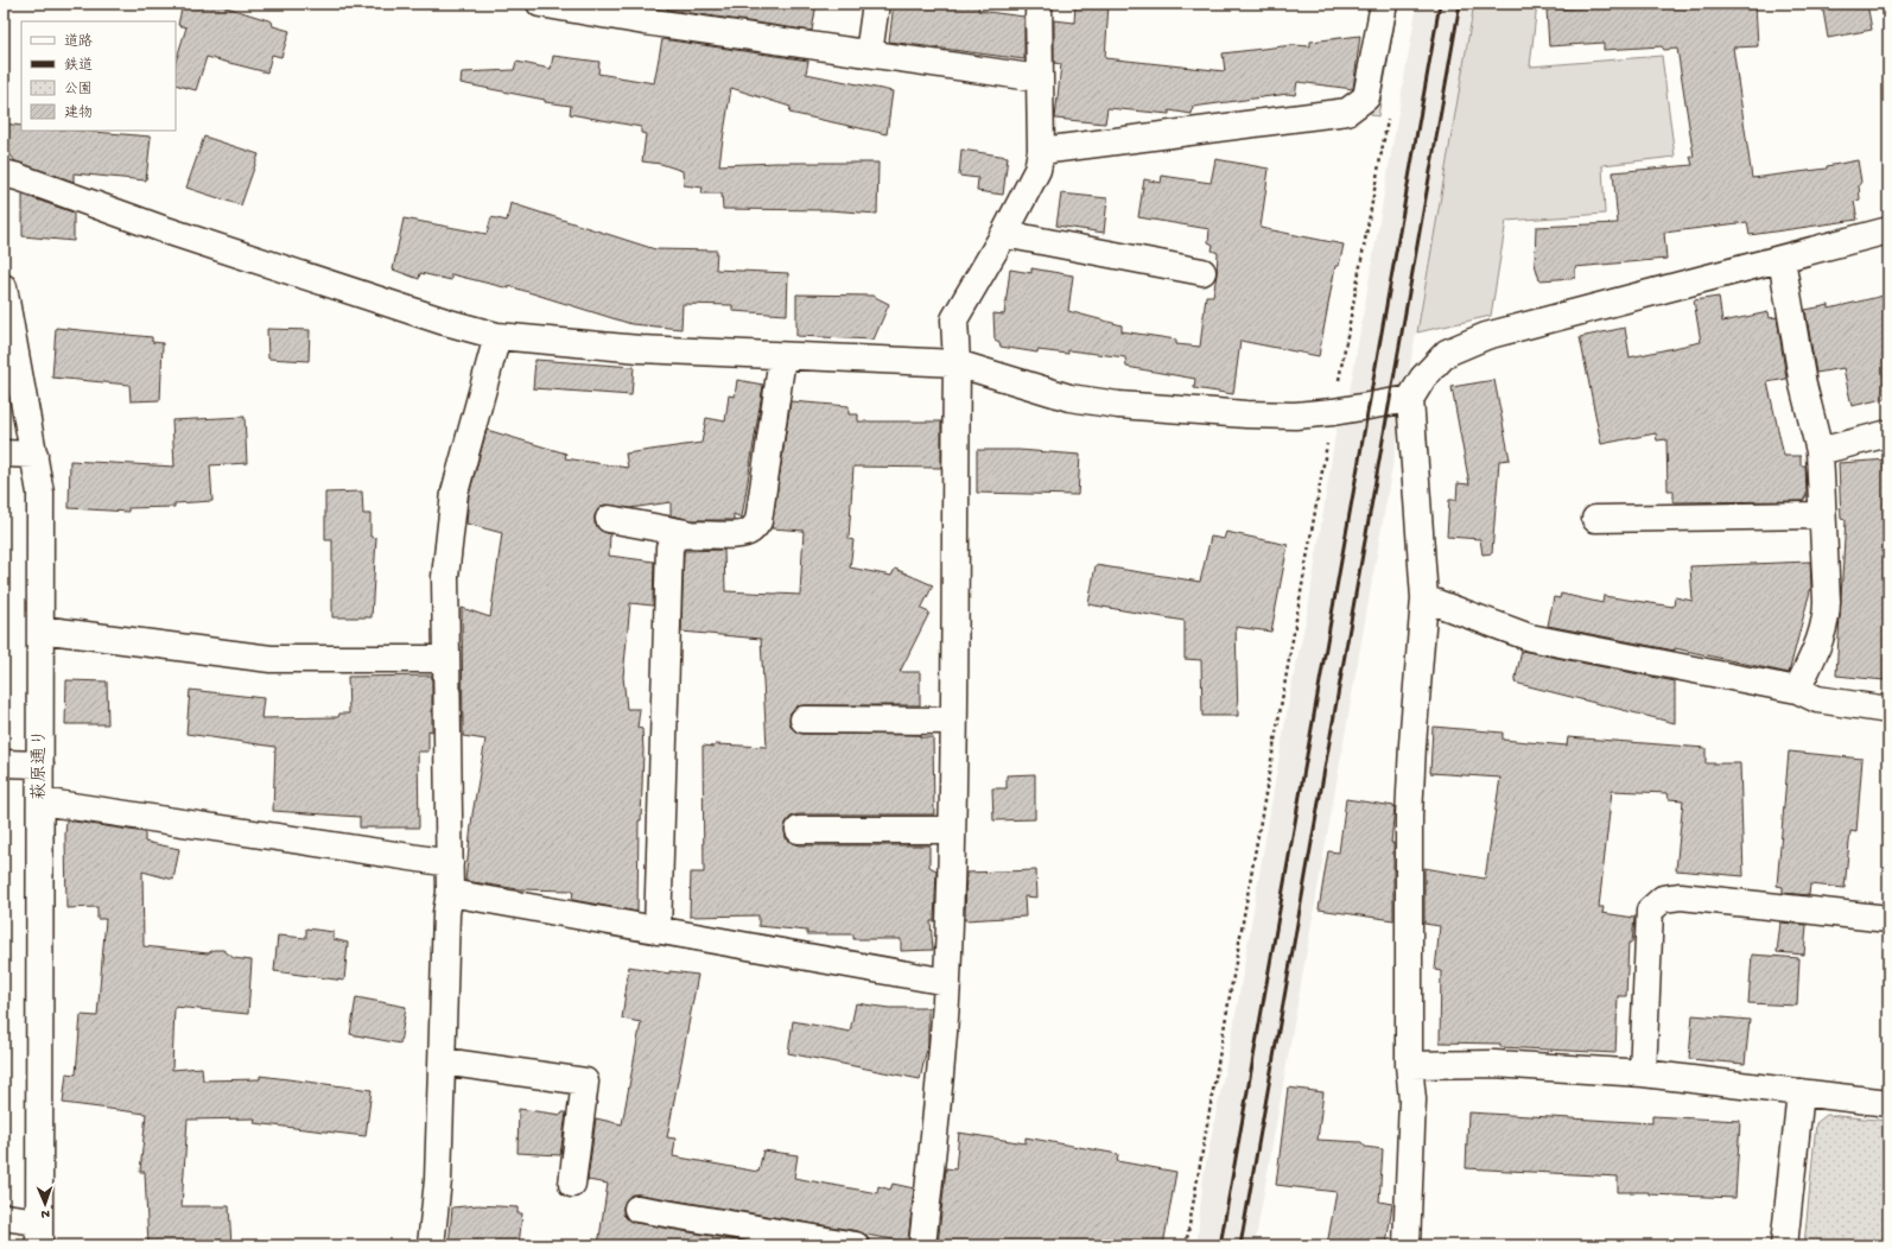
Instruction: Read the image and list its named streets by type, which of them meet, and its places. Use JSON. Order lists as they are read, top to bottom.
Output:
{
  "streets": {
    "street": ["萩原通り"]
  },
  "legend": [
    "道路",
    "鉄道",
    "公園",
    "建物"
  ],
  "north": "bottom"
}
